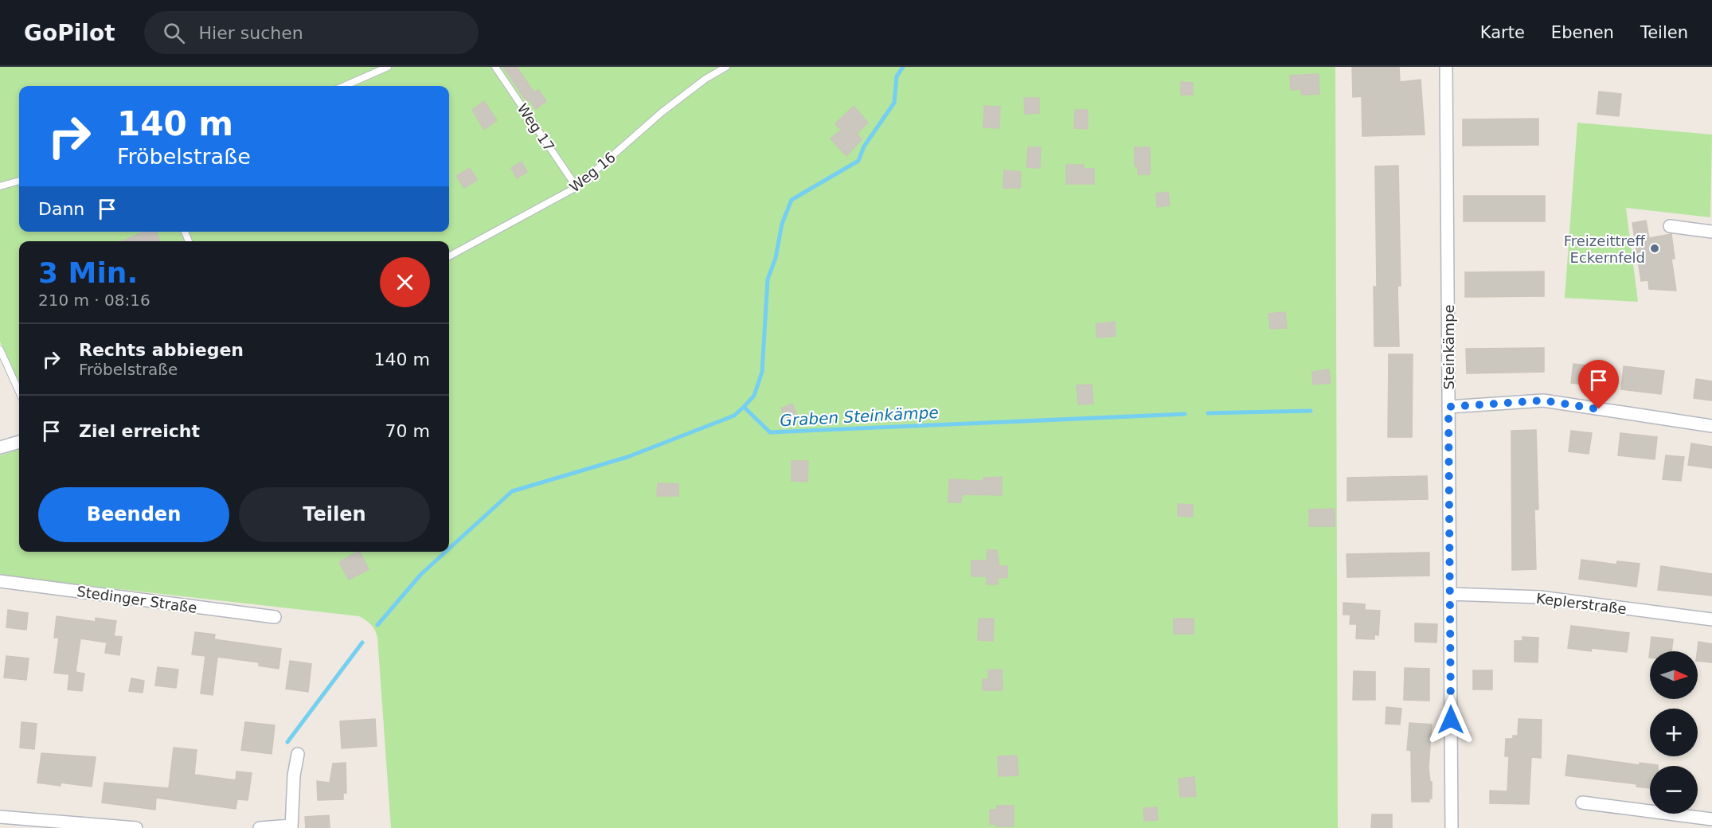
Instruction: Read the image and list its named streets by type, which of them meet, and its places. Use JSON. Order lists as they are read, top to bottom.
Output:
{
  "streets": {
    "street": ["Steinkämpe", "Stedinger Straße", "Keplerstraße"],
    "lane": ["Weg 17", "Weg 16"]
  },
  "crossings": [
    ["Weg 17", "Weg 16"],
    ["Steinkämpe", "Keplerstraße"]
  ],
  "water": ["Graben Steinkämpe"],
  "places": ["Freizeittreff Eckernfeld"],
  "north": "right",
  "page": {
    "header": "GoPilot",
    "search": "Hier suchen",
    "nav": ["Karte", "Ebenen", "Teilen"],
    "turn": ["140 m", "Fröbelstraße"],
    "then": "Dann",
    "heading": ["3 Min.", "210 m · 08:16"],
    "list": [
      {
        "name": "Rechts abbiegen",
        "note": "Fröbelstraße",
        "value": "140 m"
      },
      {
        "name": "Ziel erreicht",
        "value": "70 m"
      }
    ],
    "buttons": ["Beenden", "Teilen"],
    "map_buttons": ["+", "−"]
  }
}
